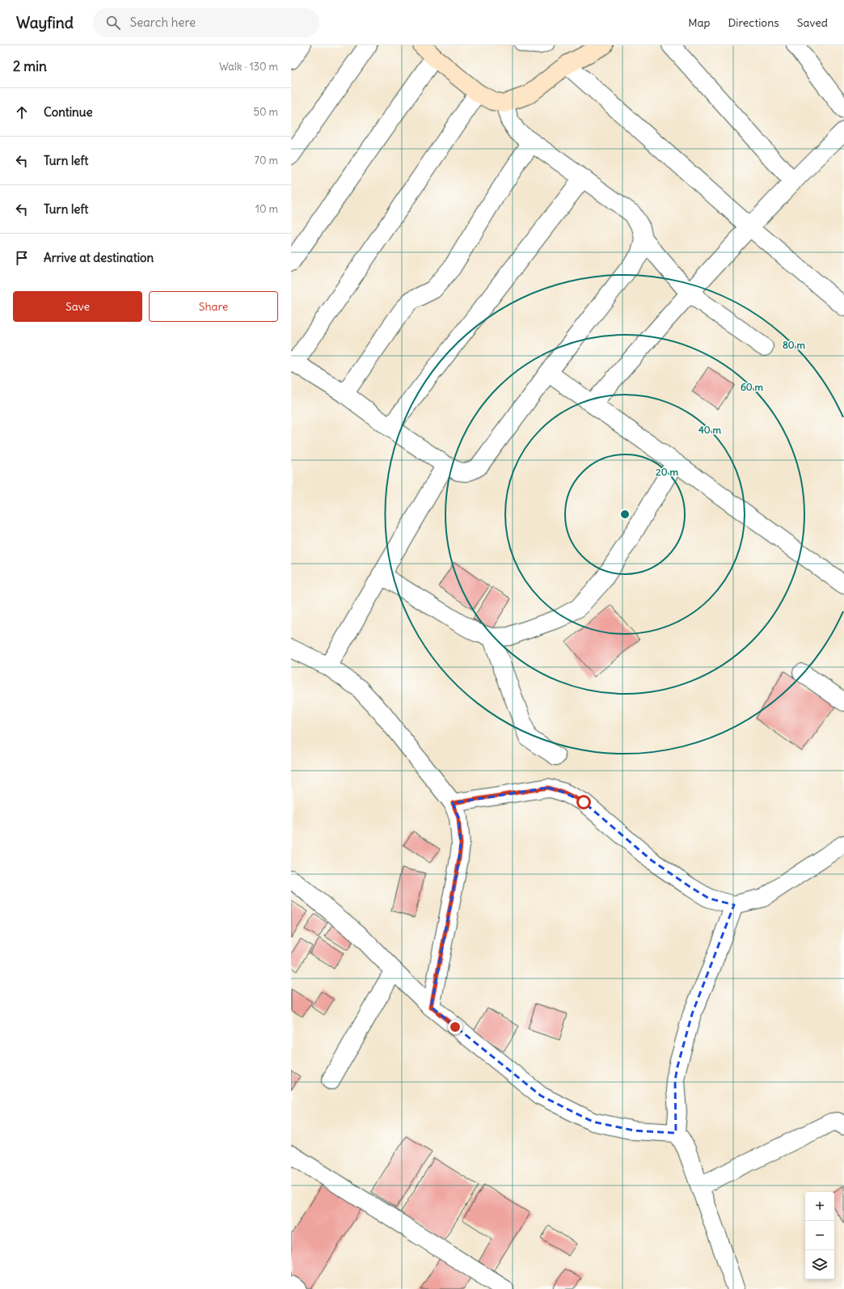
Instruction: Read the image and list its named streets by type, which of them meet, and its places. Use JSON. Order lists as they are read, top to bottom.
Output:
{
  "page": {
    "header": "Wayfind",
    "search": "Search here",
    "nav": ["Map", "Directions", "Saved"],
    "heading": ["2 min", "Walk · 130 m"],
    "list": [
      ["Continue", "50 m"],
      ["Turn left", "70 m"],
      ["Turn left", "10 m"],
      "Arrive at destination"
    ],
    "buttons": ["Save", "Share"],
    "map_buttons": ["+", "−"]
  },
  "rings": [
    "80 m",
    "60 m",
    "40 m",
    "20 m"
  ]
}
